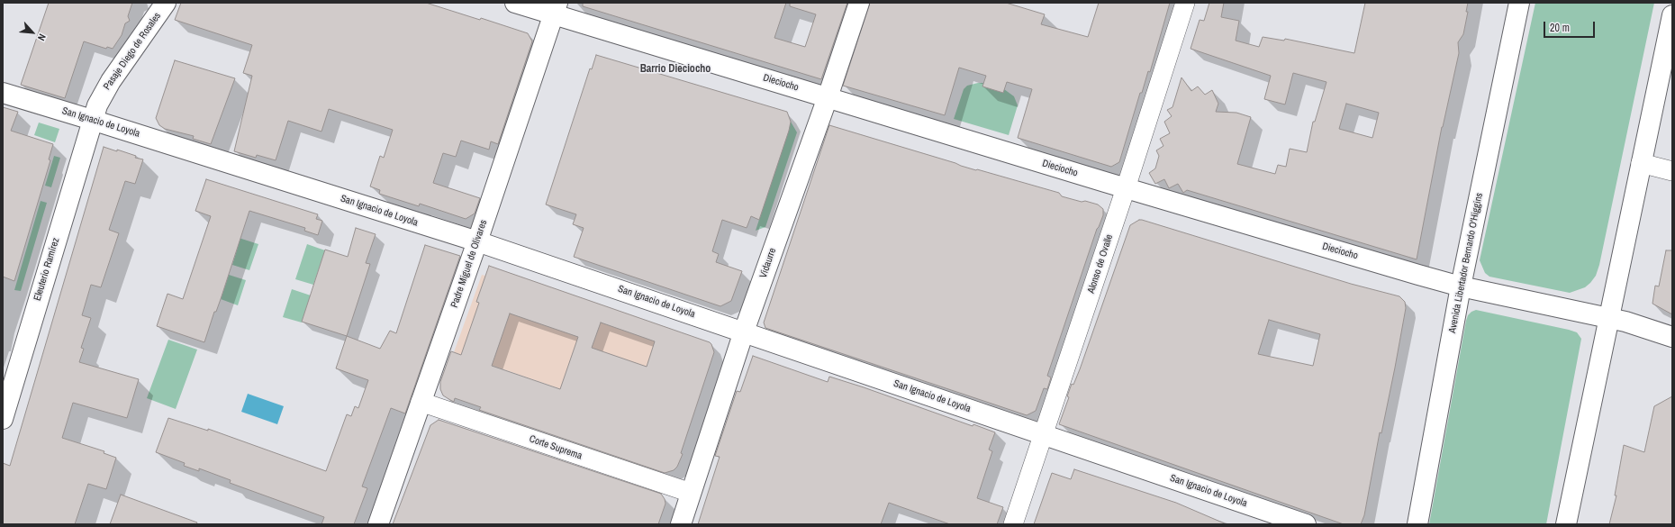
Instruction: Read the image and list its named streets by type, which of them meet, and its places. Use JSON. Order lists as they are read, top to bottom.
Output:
{
  "streets": {
    "street": [
      "Pasaje Diego de Rosales",
      "Dieciocho",
      "San Ignacio de Loyola",
      "Vidaurre",
      "Avenida Libertador Bernardo O'Higgins",
      "Padre Miguel de Olivares",
      "Alonso de Ovalle",
      "Eleuterio Ramírez",
      "Corte Suprema"
    ]
  },
  "crossings": [
    ["Pasaje Diego de Rosales", "San Ignacio de Loyola"],
    ["Pasaje Diego de Rosales", "Eleuterio Ramírez"],
    ["Dieciocho", "Vidaurre"],
    ["Dieciocho", "Avenida Libertador Bernardo O'Higgins"],
    ["Dieciocho", "Padre Miguel de Olivares"],
    ["Dieciocho", "Alonso de Ovalle"],
    ["San Ignacio de Loyola", "Vidaurre"],
    ["San Ignacio de Loyola", "Padre Miguel de Olivares"],
    ["San Ignacio de Loyola", "Alonso de Ovalle"],
    ["San Ignacio de Loyola", "Eleuterio Ramírez"],
    ["Vidaurre", "Corte Suprema"],
    ["Padre Miguel de Olivares", "Corte Suprema"]
  ],
  "districts": ["Barrio Dieciocho"],
  "scale_bar": "20 m",
  "north": "bottom right"
}
